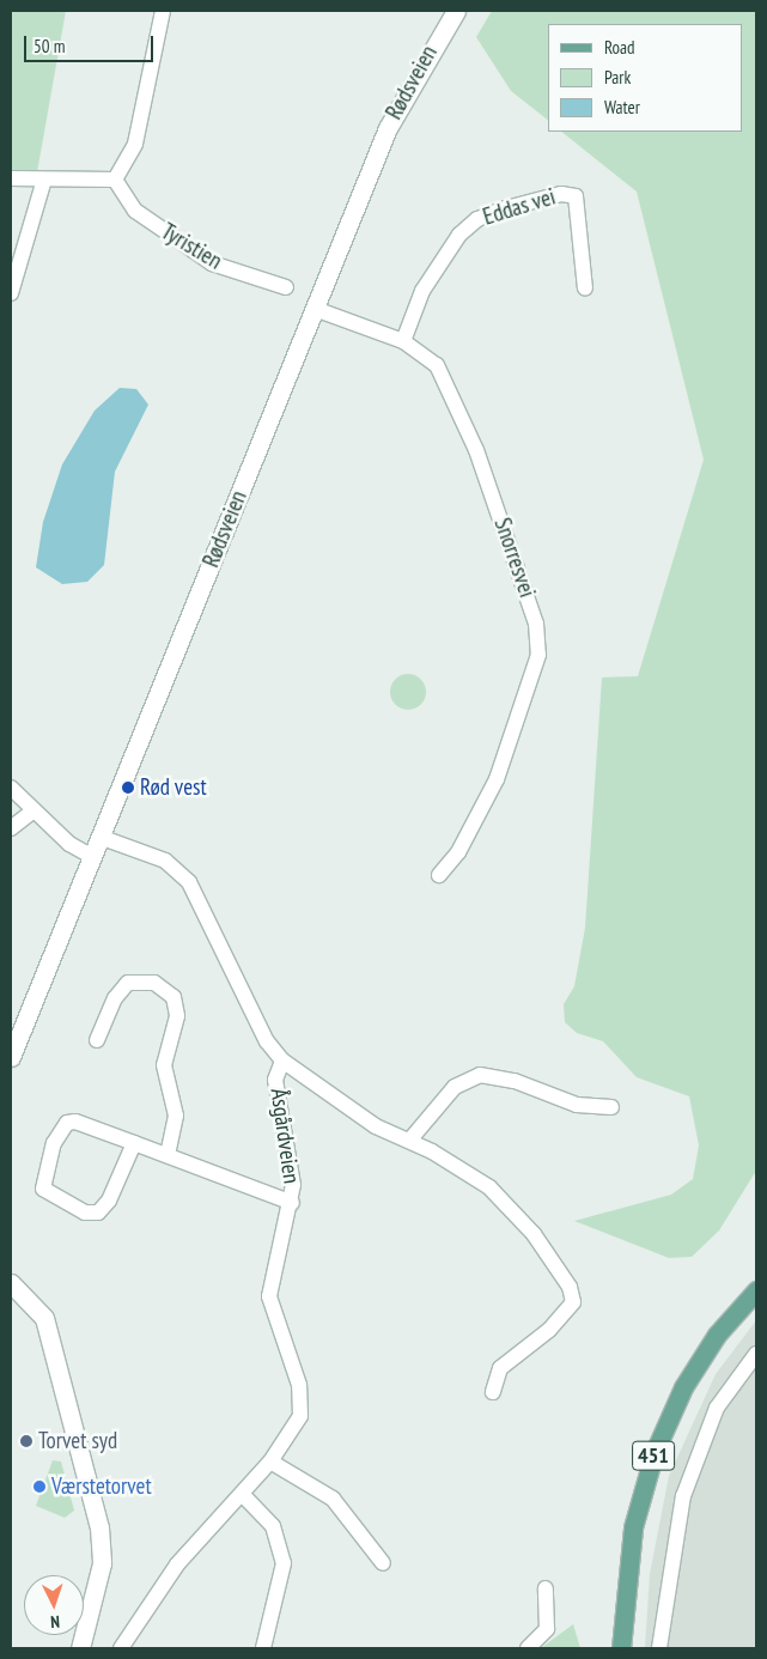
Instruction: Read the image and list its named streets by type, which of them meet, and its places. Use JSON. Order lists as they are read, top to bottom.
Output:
{
  "streets": {
    "main road": ["451"],
    "street": [
      "Rødsveien",
      "Eddas vei",
      "Tyristien",
      "Snorresvei",
      "Åsgårdveien"
    ]
  },
  "crossings": [
    ["Rødsveien", "Snorresvei"],
    ["Rødsveien", "Åsgårdveien"],
    ["Eddas vei", "Snorresvei"]
  ],
  "places": ["Rød vest", "Torvet syd", "Værstetorvet"],
  "legend": ["Road", "Park", "Water"],
  "scale_bar": "50 m",
  "north": "bottom"
}
